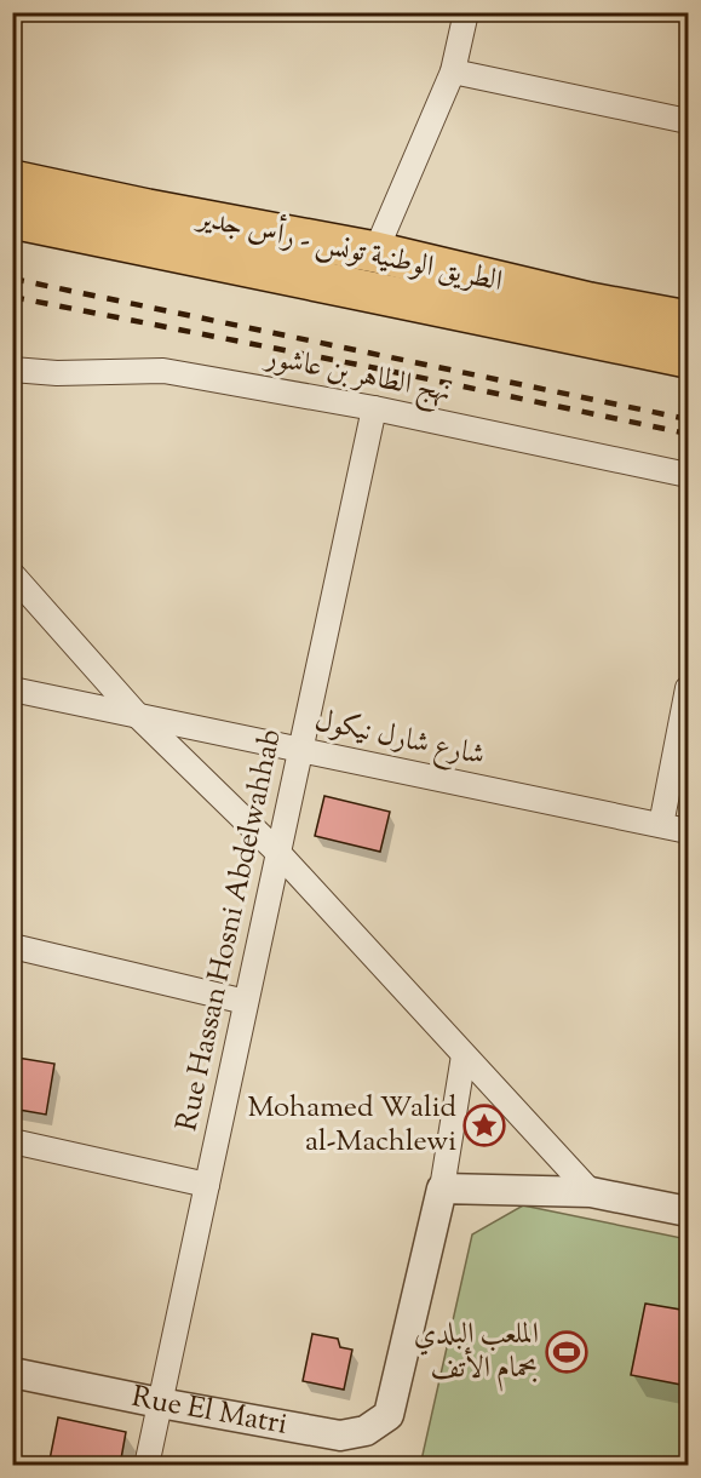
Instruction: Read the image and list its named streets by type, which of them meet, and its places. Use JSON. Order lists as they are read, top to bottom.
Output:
{
  "streets": {
    "highway": ["الطريق الوطنية تونس - رأس جدير"],
    "street": [
      "نهج الطاهر بن عاشور",
      "شارع شارل نيكول",
      "Rue Hassan Hosni Abdelwahhab",
      "Rue El Matri"
    ]
  },
  "crossings": [
    ["نهج الطاهر بن عاشور", "Rue Hassan Hosni Abdelwahhab"],
    ["شارع شارل نيكول", "Rue Hassan Hosni Abdelwahhab"],
    ["Rue Hassan Hosni Abdelwahhab", "Rue El Matri"]
  ],
  "places": {
    "place": ["Mohamed Walid al-Machlewi"],
    "sports": ["الملعب البلدي بحمام الأتف"]
  }
}
